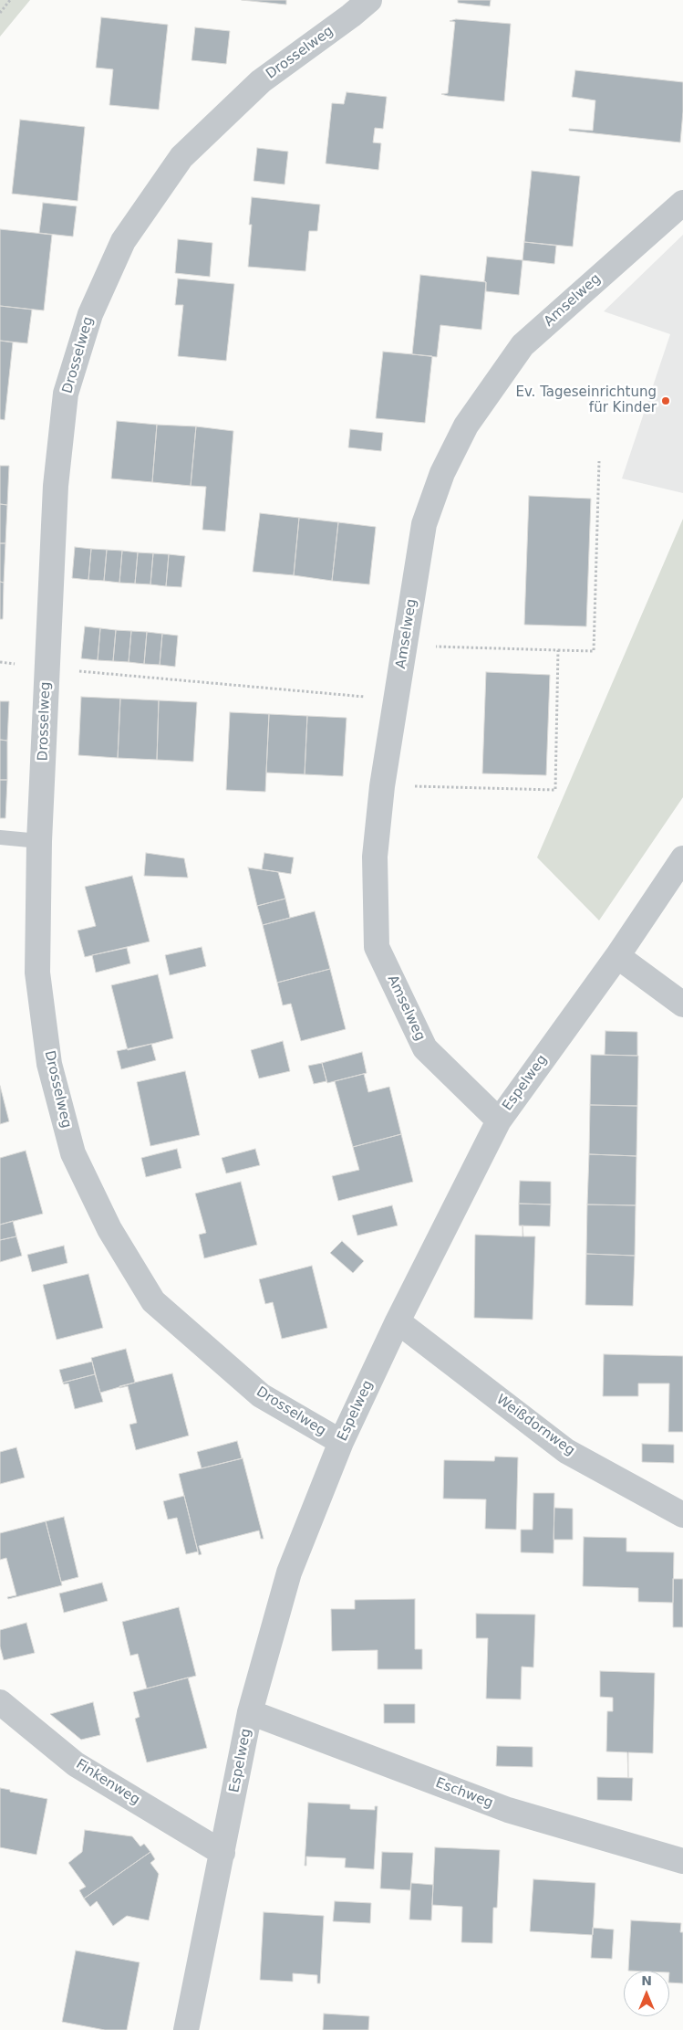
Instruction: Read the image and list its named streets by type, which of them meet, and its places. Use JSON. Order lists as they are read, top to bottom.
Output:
{
  "streets": {
    "street": [
      "Drosselweg",
      "Amselweg",
      "Espelweg",
      "Weißdornweg",
      "Finkenweg",
      "Eschweg"
    ]
  },
  "crossings": [
    ["Drosselweg", "Espelweg"],
    ["Amselweg", "Espelweg"],
    ["Espelweg", "Weißdornweg"],
    ["Espelweg", "Finkenweg"],
    ["Espelweg", "Eschweg"]
  ],
  "places": ["Ev. Tageseinrichtung für Kinder"],
  "north": "top"
}
